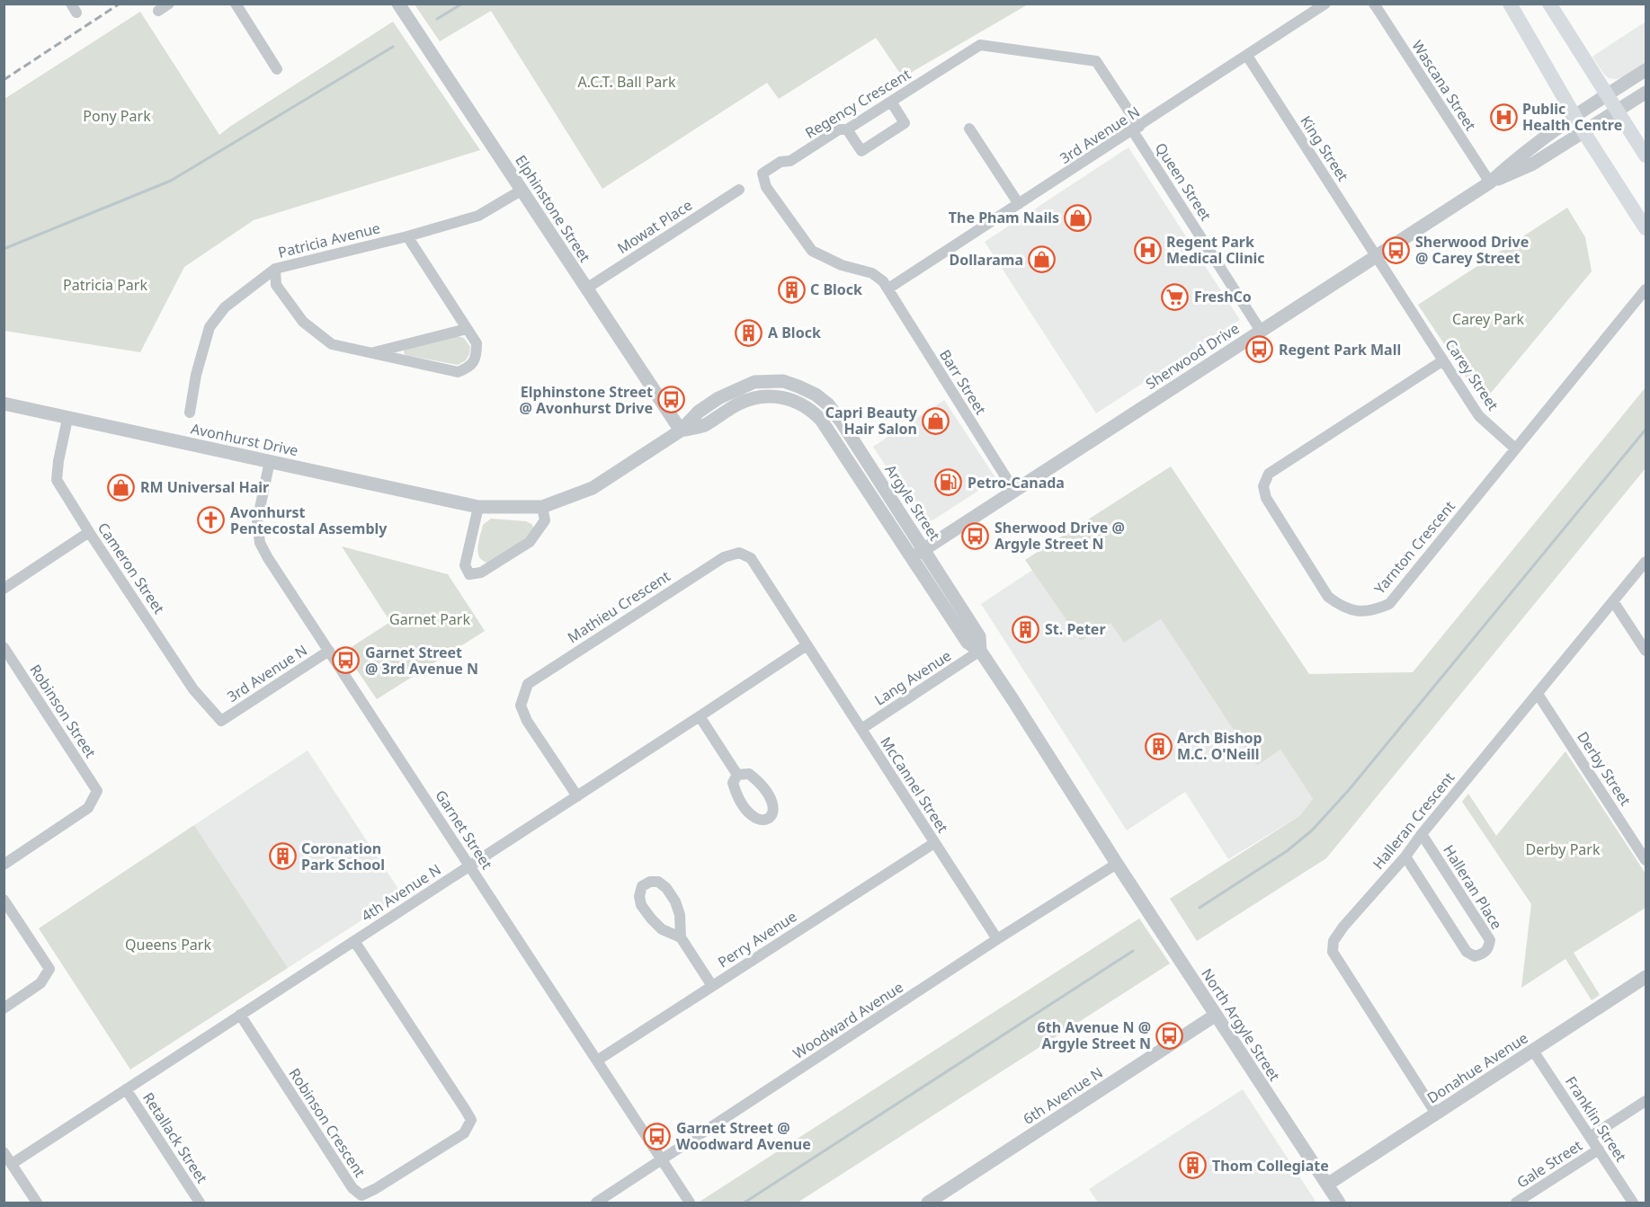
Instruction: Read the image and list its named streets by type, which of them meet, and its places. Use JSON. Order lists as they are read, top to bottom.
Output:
{
  "streets": {
    "street": [
      "Wascana Street",
      "Regency Crescent",
      "3rd Avenue N",
      "King Street",
      "Queen Street",
      "Elphinstone Street",
      "Mowat Place",
      "Patricia Avenue",
      "Sherwood Drive",
      "Carey Street",
      "Barr Street",
      "Avonhurst Drive",
      "Argyle Street",
      "Yarnton Crescent",
      "Cameron Street",
      "Mathieu Crescent",
      "Lang Avenue",
      "Robinson Street",
      "Derby Street",
      "McCannel Street",
      "Halleran Crescent",
      "Garnet Street",
      "Halleran Place",
      "4th Avenue N",
      "Perry Avenue",
      "Woodward Avenue",
      "North Argyle Street",
      "Donahue Avenue",
      "6th Avenue N",
      "Franklin Street",
      "Robinson Crescent",
      "Retallack Street",
      "Gale Street"
    ]
  },
  "crossings": [
    ["Wascana Street", "Sherwood Drive"],
    ["Regency Crescent", "3rd Avenue N"],
    ["Regency Crescent", "Queen Street"],
    ["Regency Crescent", "Barr Street"],
    ["3rd Avenue N", "King Street"],
    ["3rd Avenue N", "Queen Street"],
    ["3rd Avenue N", "Barr Street"],
    ["3rd Avenue N", "Cameron Street"],
    ["3rd Avenue N", "Garnet Street"],
    ["King Street", "Sherwood Drive"],
    ["King Street", "Carey Street"],
    ["Queen Street", "Sherwood Drive"],
    ["Elphinstone Street", "Mowat Place"],
    ["Elphinstone Street", "Patricia Avenue"],
    ["Elphinstone Street", "Avonhurst Drive"],
    ["Sherwood Drive", "Carey Street"],
    ["Sherwood Drive", "Barr Street"],
    ["Sherwood Drive", "Argyle Street"],
    ["Carey Street", "Yarnton Crescent"],
    ["Avonhurst Drive", "Argyle Street"],
    ["Avonhurst Drive", "Cameron Street"],
    ["Avonhurst Drive", "Garnet Street"],
    ["Argyle Street", "Lang Avenue"],
    ["Argyle Street", "Woodward Avenue"],
    ["Argyle Street", "North Argyle Street"],
    ["Mathieu Crescent", "McCannel Street"],
    ["Mathieu Crescent", "4th Avenue N"],
    ["Lang Avenue", "McCannel Street"],
    ["Derby Street", "Halleran Crescent"],
    ["McCannel Street", "4th Avenue N"],
    ["McCannel Street", "Perry Avenue"],
    ["McCannel Street", "Woodward Avenue"],
    ["Halleran Crescent", "Halleran Place"],
    ["Halleran Crescent", "Donahue Avenue"],
    ["Garnet Street", "4th Avenue N"],
    ["Garnet Street", "Perry Avenue"],
    ["Garnet Street", "Woodward Avenue"],
    ["4th Avenue N", "Robinson Crescent"],
    ["4th Avenue N", "Retallack Street"],
    ["Woodward Avenue", "North Argyle Street"],
    ["North Argyle Street", "Donahue Avenue"],
    ["North Argyle Street", "6th Avenue N"],
    ["Donahue Avenue", "Franklin Street"],
    ["Franklin Street", "Gale Street"]
  ],
  "parks": [
    "A.C.T. Ball Park",
    "Pony Park",
    "Patricia Park",
    "Carey Park",
    "Garnet Park",
    "Derby Park",
    "Queens Park"
  ],
  "places": {
    "hospital": ["Public Health Centre", "Regent Park Medical Clinic"],
    "shop": [
      "The Pham Nails",
      "Dollarama",
      "Capri Beauty Hair Salon",
      "RM Universal Hair"
    ],
    "bus stop": [
      "Sherwood Drive @ Carey Street",
      "Regent Park Mall",
      "Elphinstone Street @ Avonhurst Drive",
      "Sherwood Drive @ Argyle Street N",
      "Garnet Street @ 3rd Avenue N",
      "6th Avenue N @ Argyle Street N",
      "Garnet Street @ Woodward Avenue"
    ],
    "building": [
      "C Block",
      "A Block",
      "St. Peter",
      "Arch Bishop M.C. O'Neill",
      "Coronation Park School",
      "Thom Collegiate"
    ],
    "supermarket": ["FreshCo"],
    "fuel station": ["Petro-Canada"],
    "church": ["Avonhurst Pentecostal Assembly"]
  }
}
